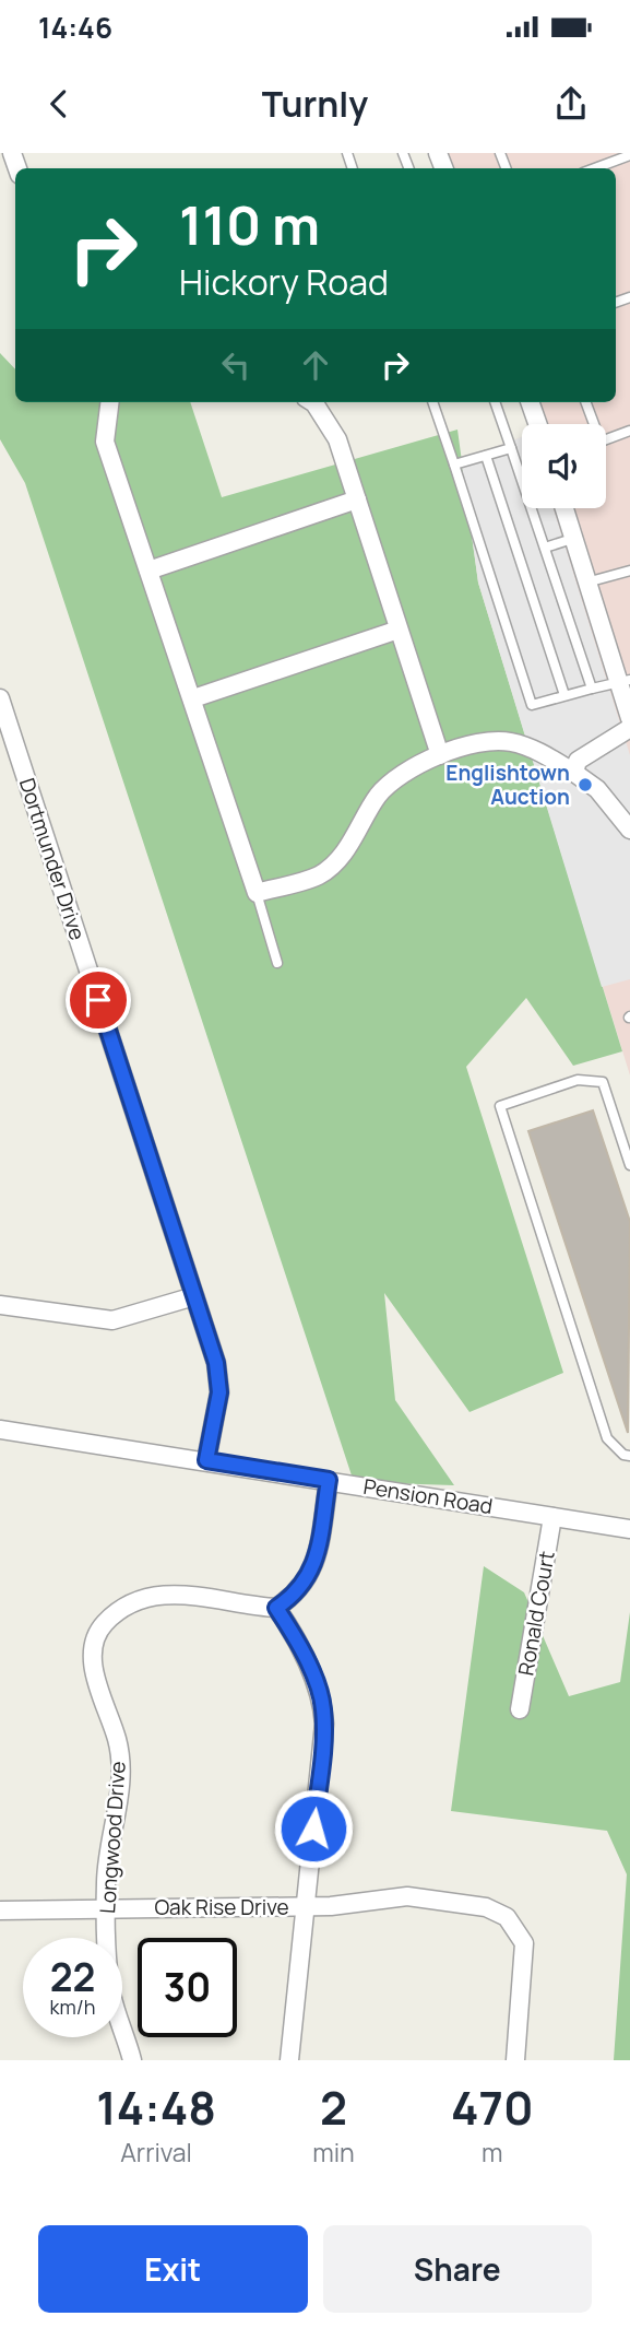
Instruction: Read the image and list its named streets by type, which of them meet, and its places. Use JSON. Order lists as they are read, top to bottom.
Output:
{
  "streets": {
    "street": [
      "Dortmunder Drive",
      "Pension Road",
      "Ronald Court",
      "Longwood Drive",
      "Oak Rise Drive"
    ]
  },
  "crossings": [
    ["Dortmunder Drive", "Pension Road"],
    ["Pension Road", "Ronald Court"],
    ["Longwood Drive", "Oak Rise Drive"]
  ],
  "places": ["Englishtown Auction"],
  "page": {
    "status": "14:46",
    "header": "Turnly",
    "turn": ["110 m", "Hickory Road"],
    "speed": "22 km/h",
    "limit": "30",
    "eta": [
      "14:48",
      "Arrival",
      "2",
      "min",
      "470",
      "m"
    ],
    "buttons": ["Exit", "Share"]
  }
}
